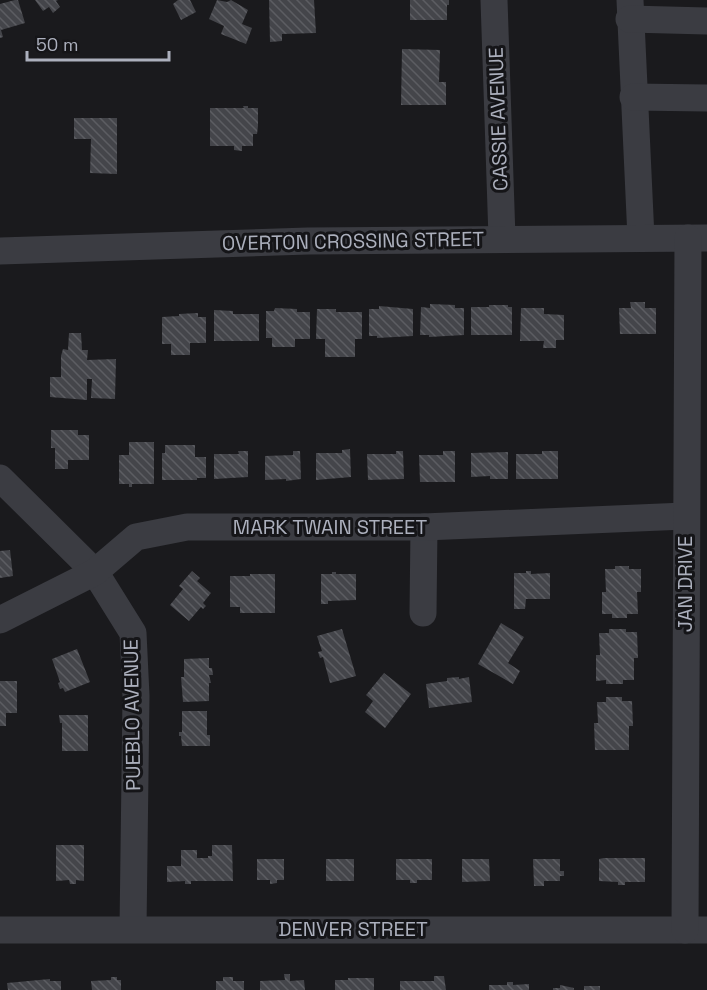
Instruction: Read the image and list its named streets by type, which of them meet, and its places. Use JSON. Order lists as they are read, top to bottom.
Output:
{
  "streets": {
    "street": [
      "CASSIE AVENUE",
      "OVERTON CROSSING STREET",
      "MARK TWAIN STREET",
      "JAN DRIVE",
      "PUEBLO AVENUE",
      "DENVER STREET"
    ]
  },
  "crossings": [
    ["CASSIE AVENUE", "OVERTON CROSSING STREET"],
    ["OVERTON CROSSING STREET", "JAN DRIVE"],
    ["MARK TWAIN STREET", "JAN DRIVE"],
    ["MARK TWAIN STREET", "PUEBLO AVENUE"],
    ["JAN DRIVE", "DENVER STREET"],
    ["PUEBLO AVENUE", "DENVER STREET"]
  ],
  "scale_bar": "50 m"
}
